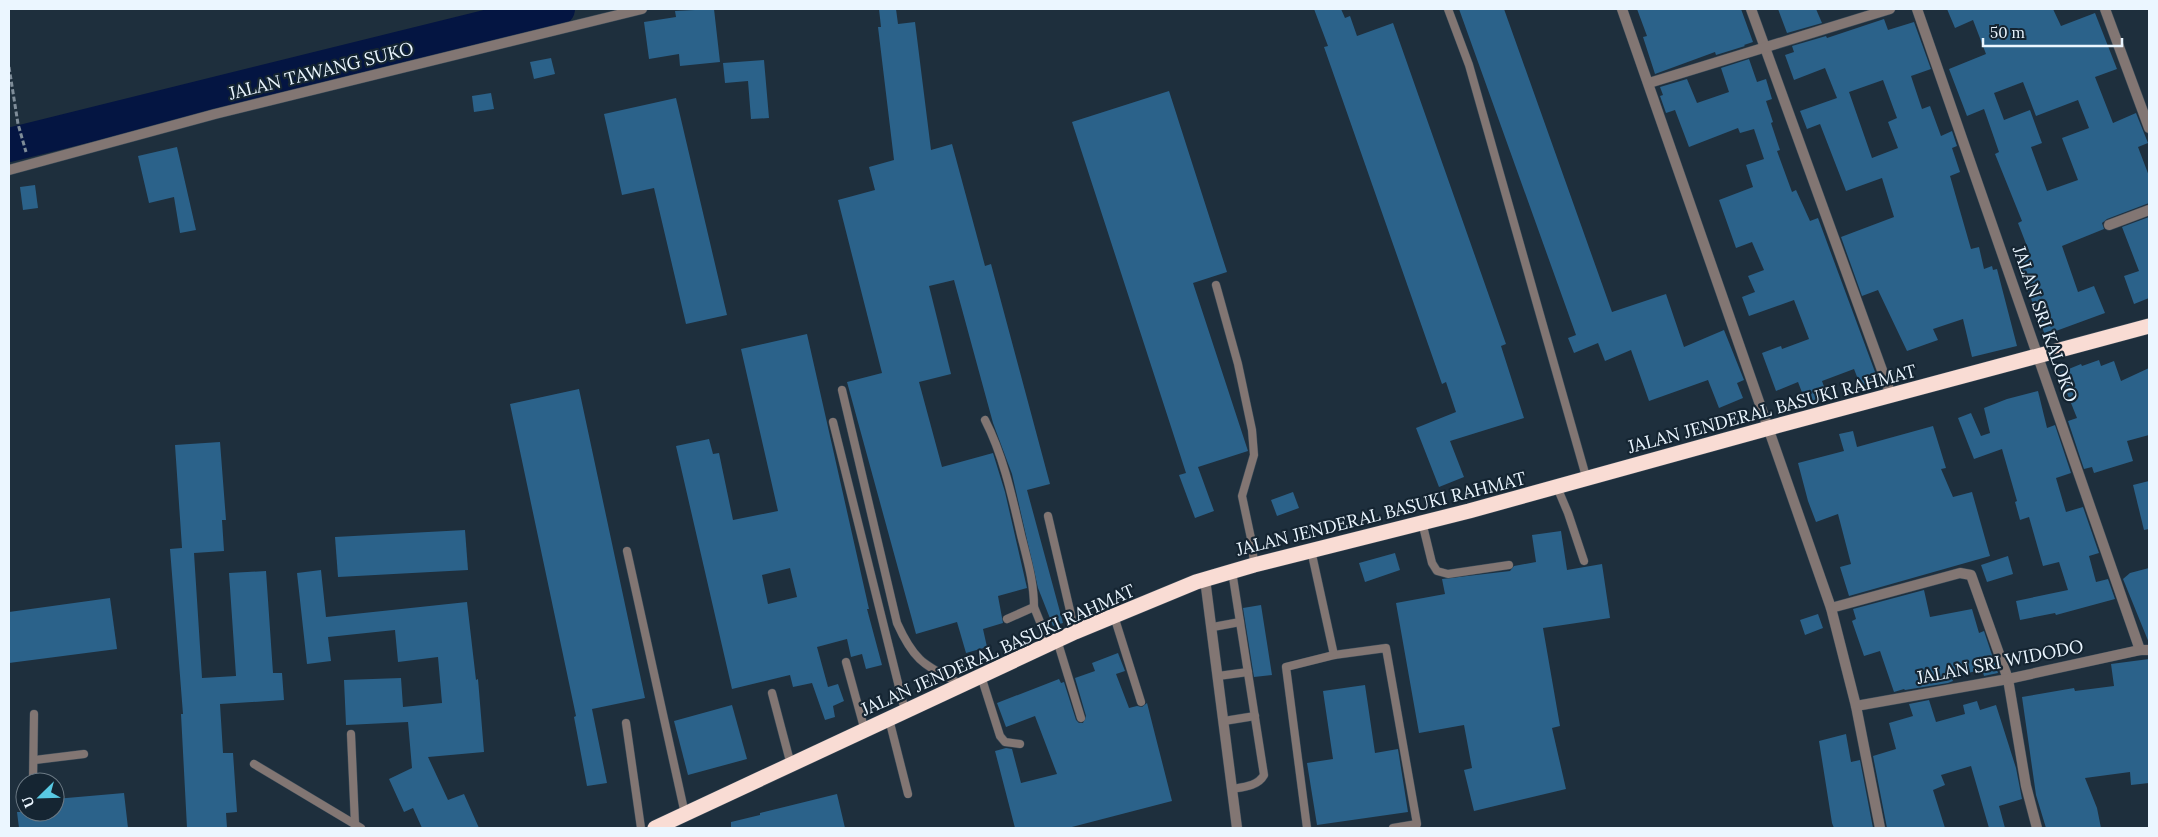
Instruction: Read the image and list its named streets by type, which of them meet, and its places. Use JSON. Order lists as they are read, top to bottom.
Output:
{
  "streets": {
    "highway": ["JALAN JENDERAL BASUKI RAHMAT"],
    "street": ["JALAN TAWANG SUKO", "JALAN SRI KALOKO", "JALAN SRI WIDODO"]
  },
  "crossings": [
    ["JALAN SRI KALOKO", "JALAN JENDERAL BASUKI RAHMAT"],
    ["JALAN SRI KALOKO", "JALAN SRI WIDODO"]
  ],
  "scale_bar": "50 m",
  "north": "bottom left"
}
